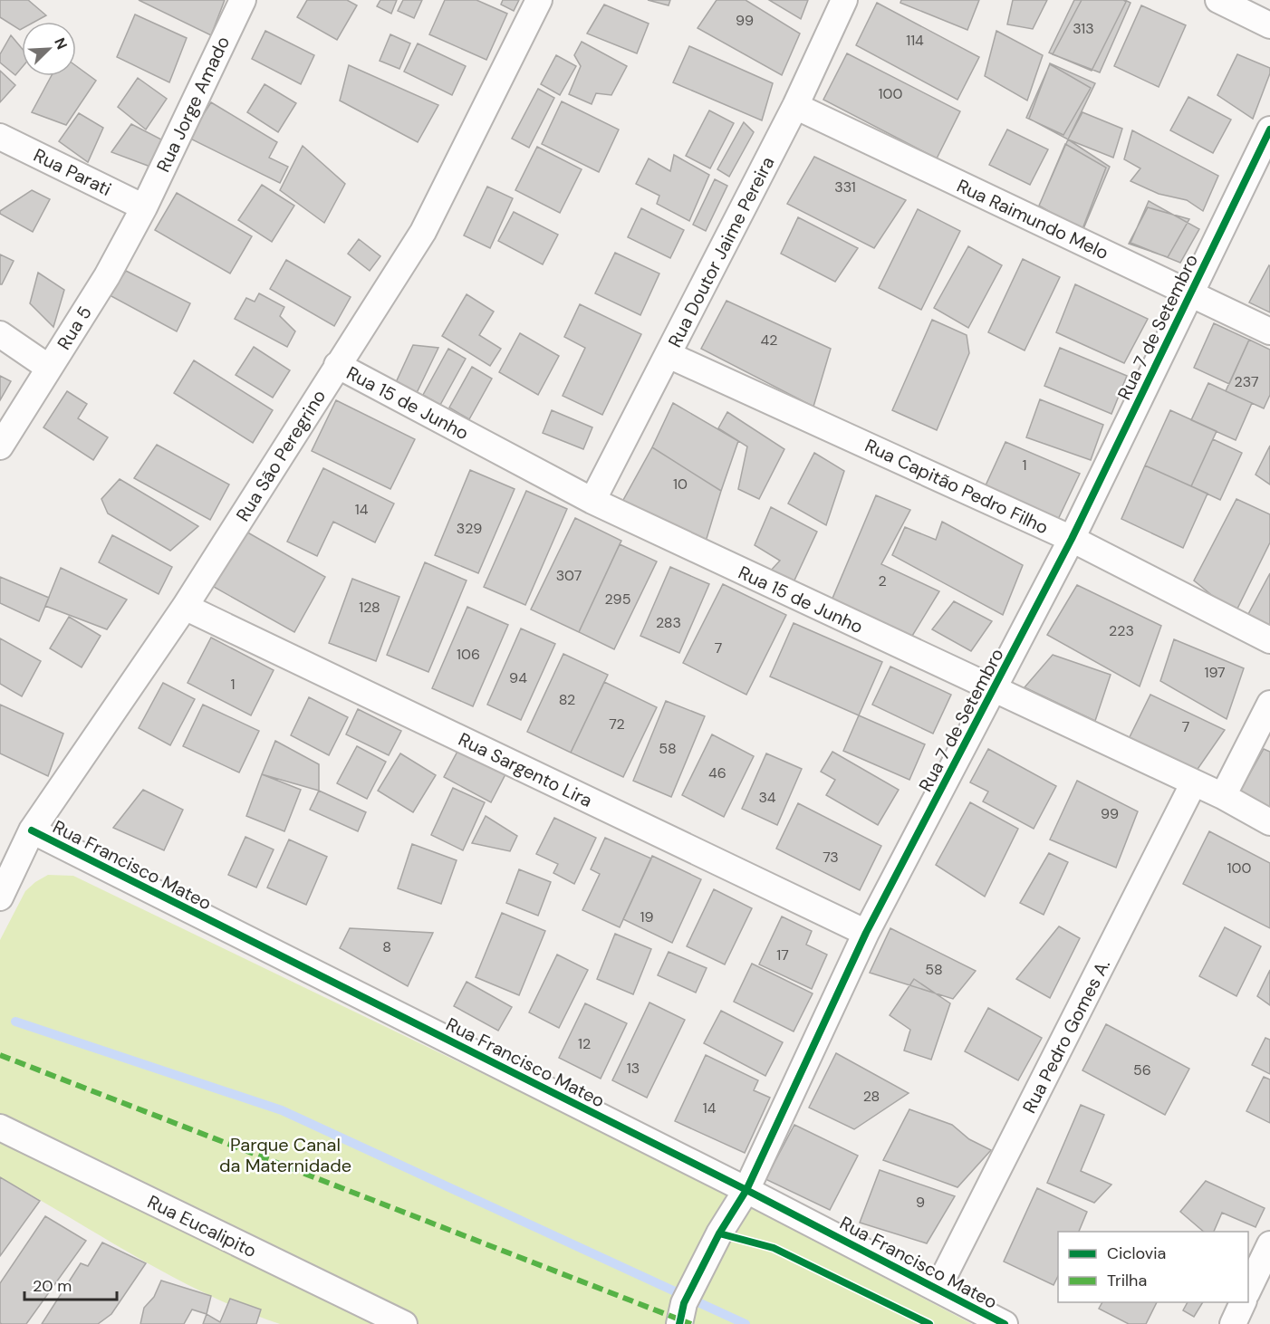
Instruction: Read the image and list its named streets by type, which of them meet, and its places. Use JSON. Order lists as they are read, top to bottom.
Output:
{
  "streets": {
    "street": [
      "Rua Jorge Amado",
      "Rua Parati",
      "Rua Raimundo Melo",
      "Rua Doutor Jaime Pereira",
      "Rua 7 de Setembro",
      "Rua 5",
      "Rua 15 de Junho",
      "Rua São Peregrino",
      "Rua Capitão Pedro Filho",
      "Rua Sargento Lira",
      "Rua Francisco Mateo",
      "Rua Pedro Gomes A.",
      "Rua Eucalipito"
    ]
  },
  "crossings": [
    ["Rua Jorge Amado", "Rua Parati"],
    ["Rua Jorge Amado", "Rua 5"],
    ["Rua Parati", "Rua 5"],
    ["Rua Raimundo Melo", "Rua Doutor Jaime Pereira"],
    ["Rua Raimundo Melo", "Rua 7 de Setembro"],
    ["Rua Doutor Jaime Pereira", "Rua 15 de Junho"],
    ["Rua Doutor Jaime Pereira", "Rua Capitão Pedro Filho"],
    ["Rua 7 de Setembro", "Rua 15 de Junho"],
    ["Rua 7 de Setembro", "Rua Capitão Pedro Filho"],
    ["Rua 7 de Setembro", "Rua Sargento Lira"],
    ["Rua 7 de Setembro", "Rua Francisco Mateo"],
    ["Rua 15 de Junho", "Rua São Peregrino"],
    ["Rua 15 de Junho", "Rua Pedro Gomes A."],
    ["Rua São Peregrino", "Rua Sargento Lira"],
    ["Rua São Peregrino", "Rua Francisco Mateo"],
    ["Rua Francisco Mateo", "Rua Pedro Gomes A."]
  ],
  "parks": ["Parque Canal da Maternidade"],
  "house_numbers": [
    "99",
    "313",
    "114",
    "100",
    "331",
    "42",
    "237",
    "1",
    "10",
    "14",
    "329",
    "307",
    "2",
    "295",
    "128",
    "283",
    "223",
    "7",
    "106",
    "197",
    "94",
    "1",
    "82",
    "72",
    "7",
    "58",
    "46",
    "34",
    "99",
    "73",
    "100",
    "19",
    "8",
    "17",
    "58",
    "12",
    "13",
    "56",
    "28",
    "14",
    "9"
  ],
  "legend": ["Ciclovia", "Trilha"],
  "scale_bar": "20 m",
  "north": "top right"
}
